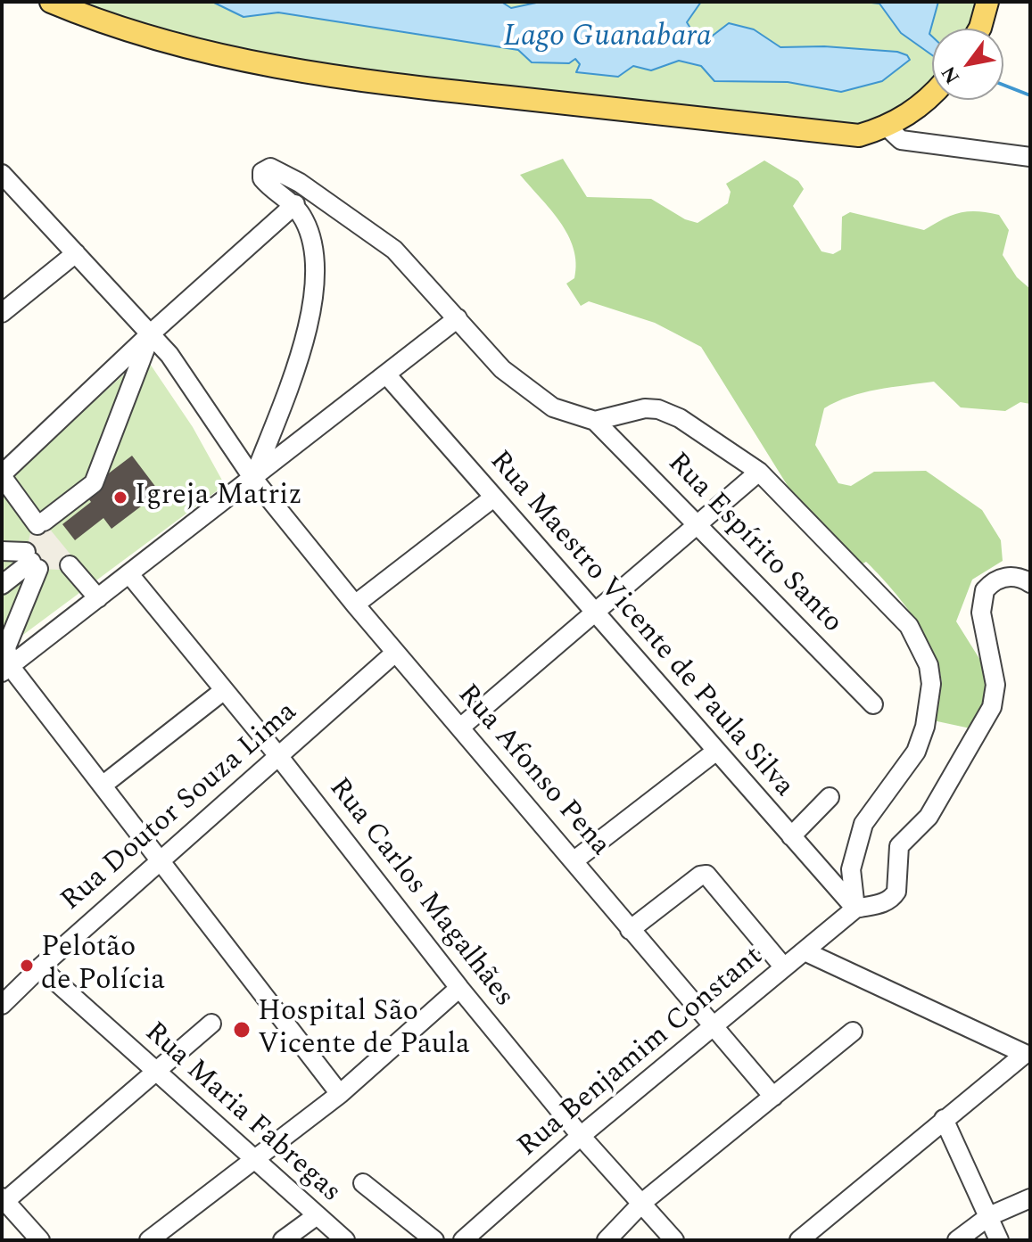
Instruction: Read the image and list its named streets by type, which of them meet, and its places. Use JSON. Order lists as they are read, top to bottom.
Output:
{
  "streets": {
    "street": [
      "Rua Espírito Santo",
      "Rua Maestro Vicente de Paula Silva",
      "Rua Afonso Pena",
      "Rua Doutor Souza Lima",
      "Rua Carlos Magalhães",
      "Rua Benjamim Constant",
      "Rua Maria Fabregas"
    ]
  },
  "crossings": [
    ["Rua Maestro Vicente de Paula Silva", "Rua Benjamim Constant"],
    ["Rua Afonso Pena", "Rua Doutor Souza Lima"],
    ["Rua Afonso Pena", "Rua Benjamim Constant"],
    ["Rua Doutor Souza Lima", "Rua Carlos Magalhães"],
    ["Rua Doutor Souza Lima", "Rua Maria Fabregas"],
    ["Rua Carlos Magalhães", "Rua Benjamim Constant"]
  ],
  "water": ["Lago Guanabara"],
  "places": ["Igreja Matriz", "Pelotão de Polícia", "Hospital São Vicente de Paula"],
  "north": "bottom left"
}
